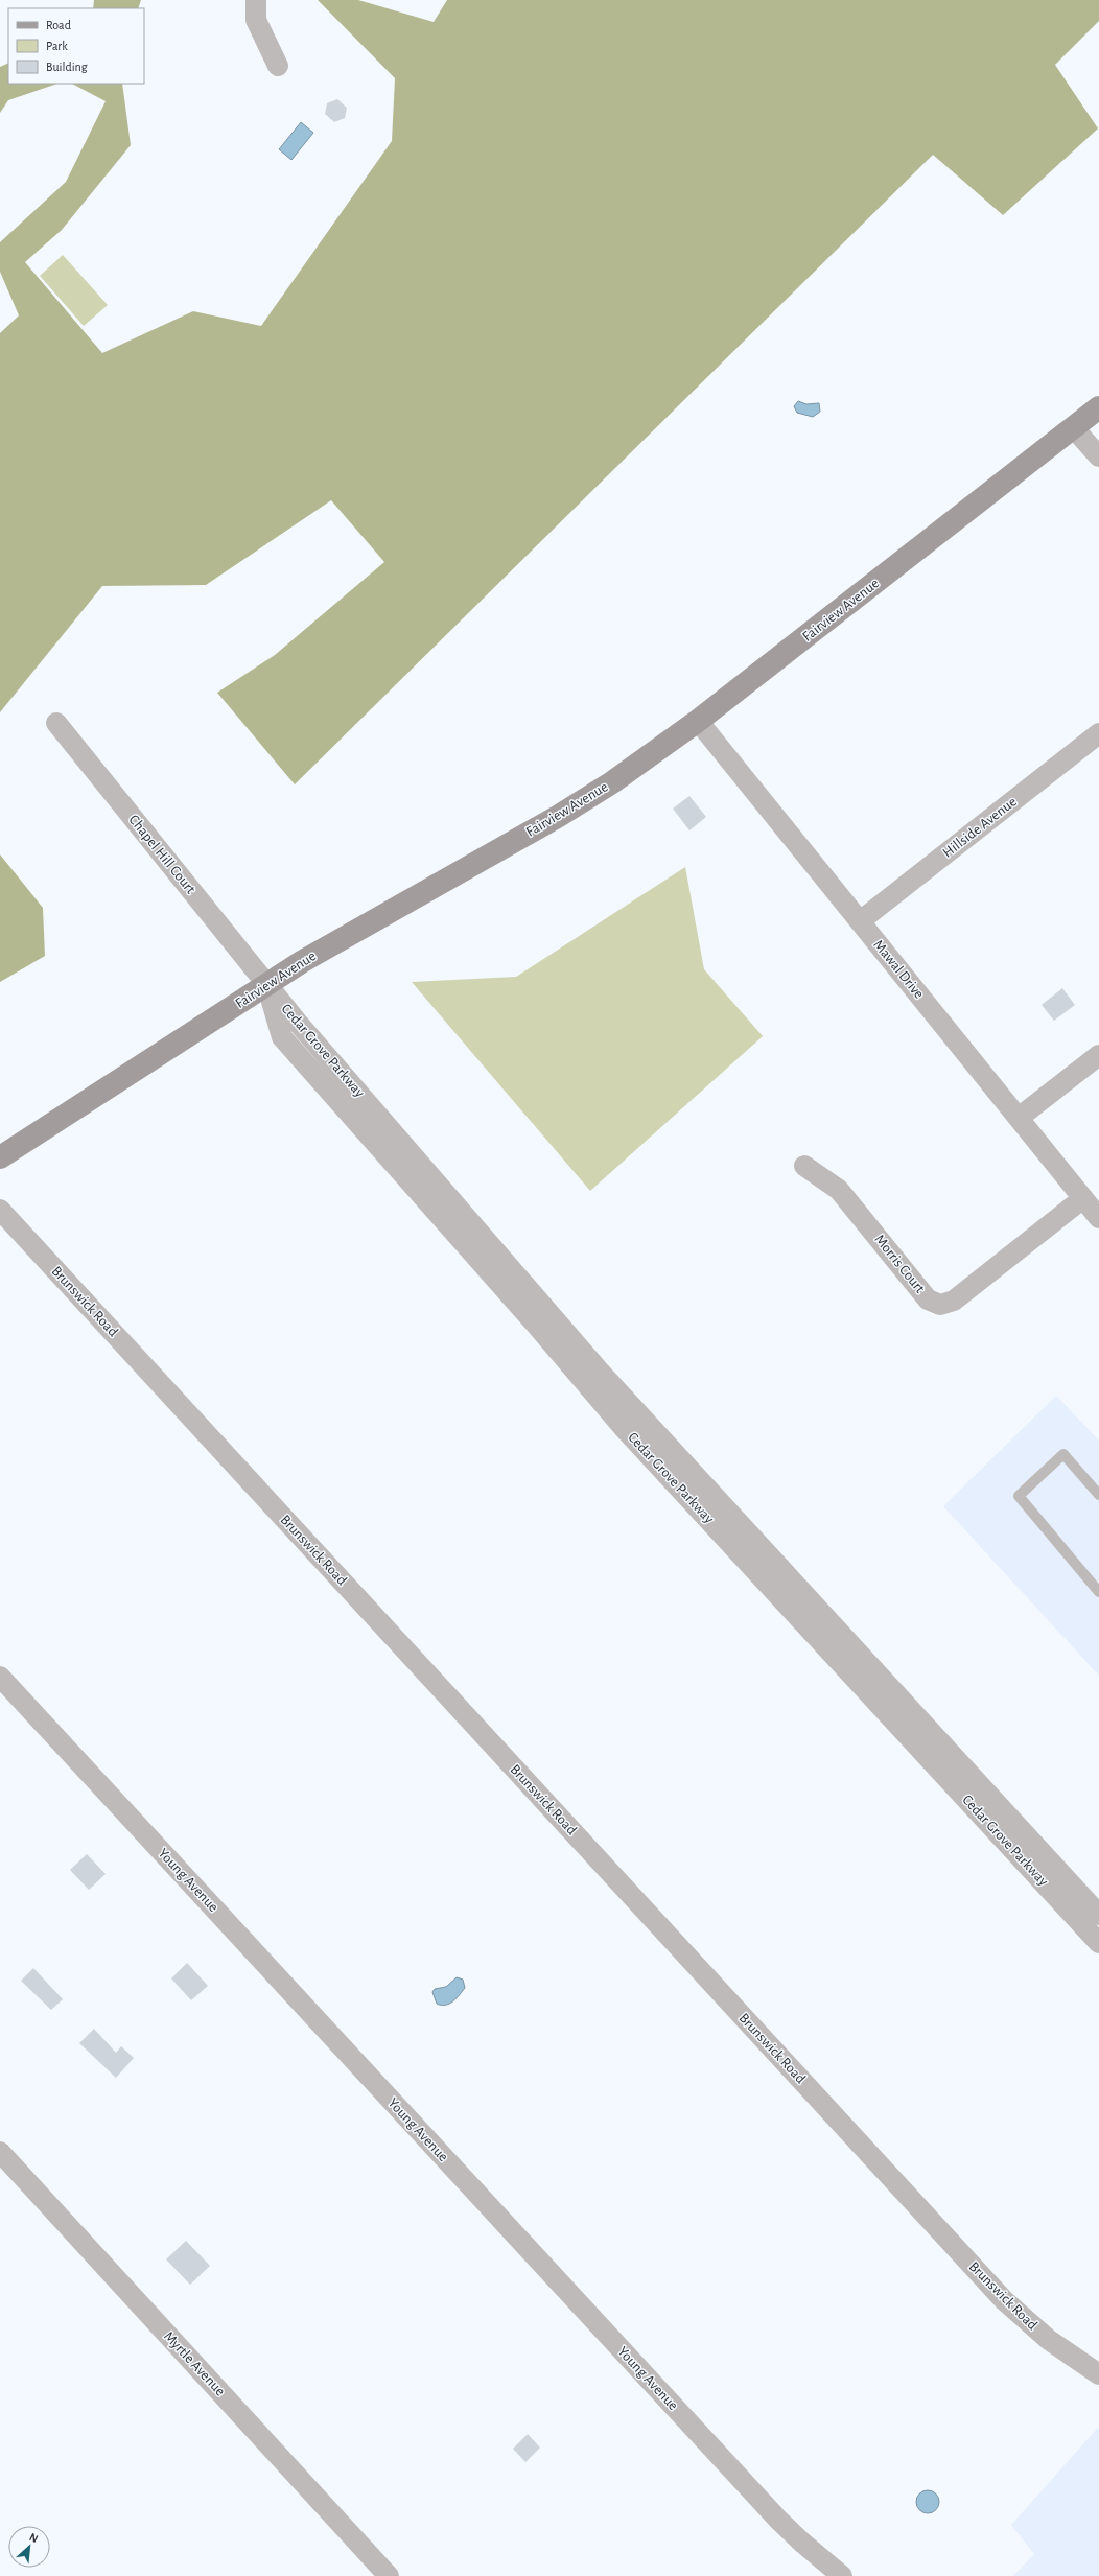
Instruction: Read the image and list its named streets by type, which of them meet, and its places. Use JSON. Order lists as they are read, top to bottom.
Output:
{
  "streets": {
    "main road": ["Fairview Avenue"],
    "street": [
      "Hillside Avenue",
      "Chapel Hill Court",
      "Mawal Drive",
      "Cedar Grove Parkway",
      "Morris Court",
      "Brunswick Road",
      "Young Avenue",
      "Myrtle Avenue"
    ]
  },
  "crossings": [
    ["Fairview Avenue", "Chapel Hill Court"],
    ["Fairview Avenue", "Mawal Drive"],
    ["Fairview Avenue", "Cedar Grove Parkway"],
    ["Hillside Avenue", "Mawal Drive"],
    ["Chapel Hill Court", "Cedar Grove Parkway"],
    ["Mawal Drive", "Morris Court"]
  ],
  "legend": ["Road", "Park", "Building"],
  "north": "top right"
}
